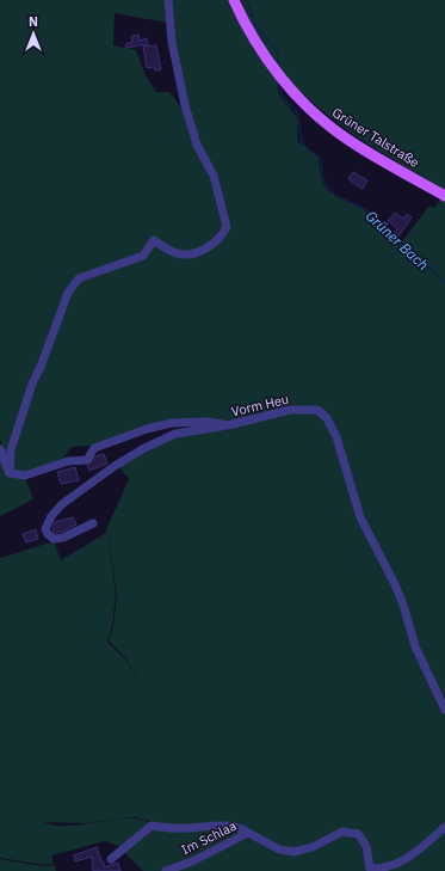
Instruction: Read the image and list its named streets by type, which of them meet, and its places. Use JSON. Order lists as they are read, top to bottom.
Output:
{
  "streets": {
    "main road": ["Grüner Talstraße"],
    "street": ["Vorm Heu", "Im Schlaa"]
  },
  "water": ["Grüner Bach"],
  "north": "top"
}
